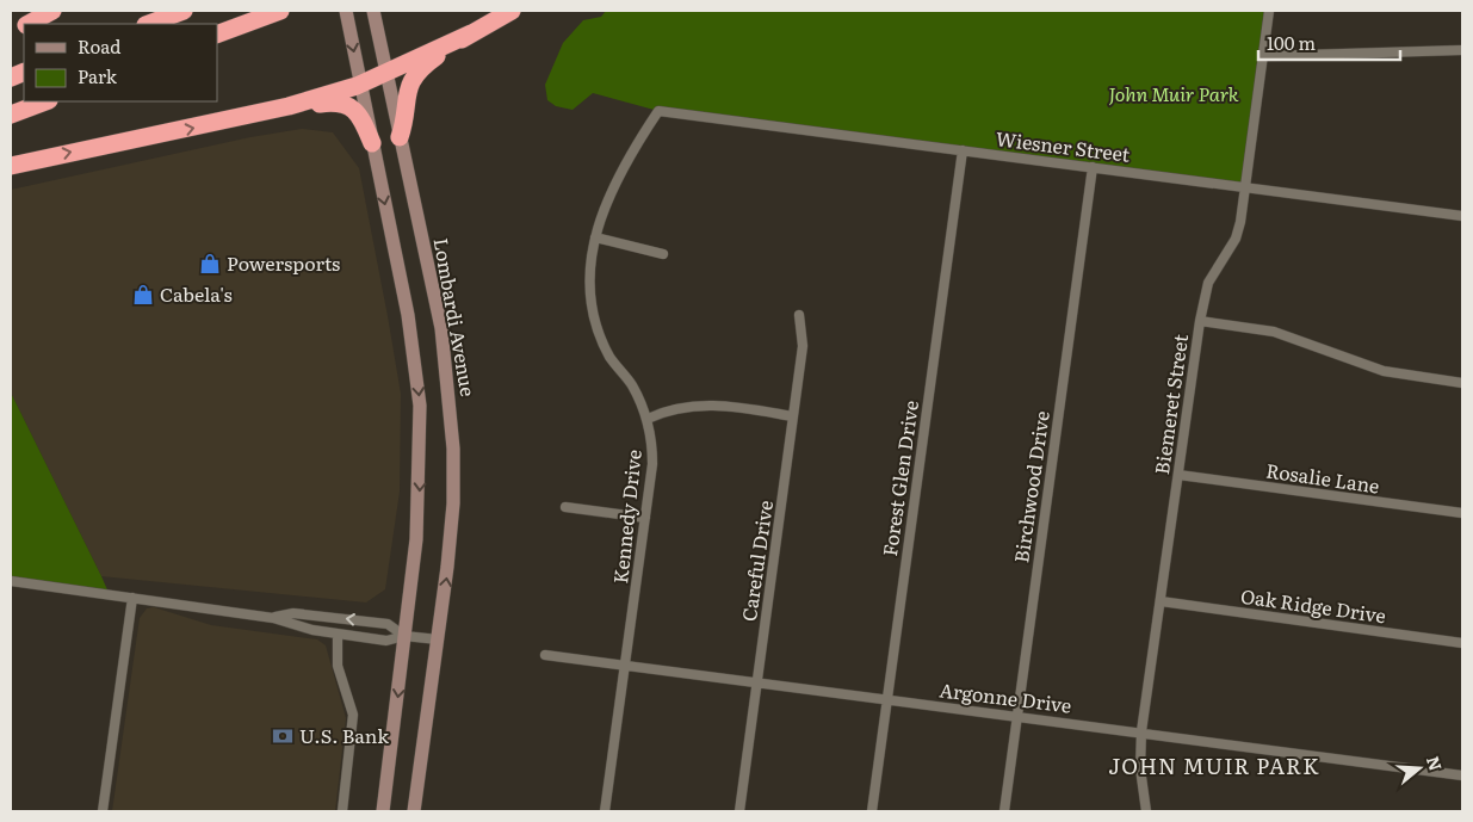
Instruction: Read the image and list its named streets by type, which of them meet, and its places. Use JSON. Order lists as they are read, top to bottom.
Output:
{
  "streets": {
    "main road": ["Lombardi Avenue"],
    "street": [
      "Wiesner Street",
      "Biemeret Street",
      "Forest Glen Drive",
      "Rosalie Lane",
      "Birchwood Drive",
      "Kennedy Drive",
      "Careful Drive",
      "Oak Ridge Drive",
      "Argonne Drive"
    ]
  },
  "crossings": [
    ["Wiesner Street", "Biemeret Street"],
    ["Wiesner Street", "Forest Glen Drive"],
    ["Wiesner Street", "Birchwood Drive"],
    ["Wiesner Street", "Kennedy Drive"],
    ["Biemeret Street", "Rosalie Lane"],
    ["Biemeret Street", "Oak Ridge Drive"],
    ["Biemeret Street", "Argonne Drive"],
    ["Forest Glen Drive", "Argonne Drive"],
    ["Birchwood Drive", "Argonne Drive"],
    ["Kennedy Drive", "Argonne Drive"],
    ["Careful Drive", "Argonne Drive"]
  ],
  "districts": ["JOHN MUIR PARK"],
  "parks": ["John Muir Park"],
  "places": {
    "shop": ["Powersports", "Cabela's"],
    "bank": ["U.S. Bank"]
  },
  "legend": ["Road", "Park"],
  "scale_bar": "100 m",
  "north": "right"
}
